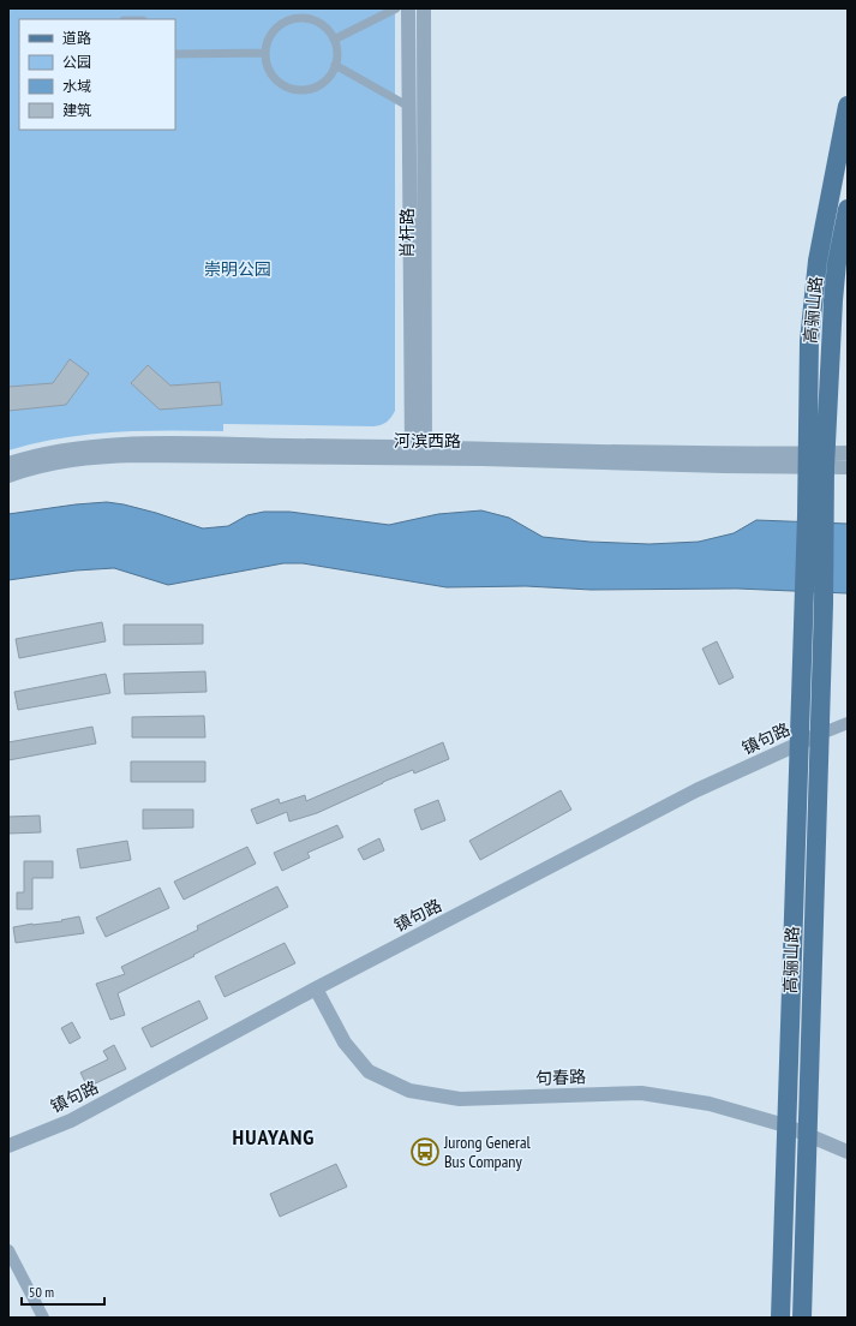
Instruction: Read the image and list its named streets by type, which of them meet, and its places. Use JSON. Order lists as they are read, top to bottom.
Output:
{
  "streets": {
    "main road": ["高骊山路"],
    "street": [
      "肖杆路",
      "河滨西路",
      "镇句路",
      "句春路"
    ]
  },
  "crossings": [
    ["肖杆路", "河滨西路"],
    ["高骊山路", "河滨西路"],
    ["高骊山路", "镇句路"],
    ["高骊山路", "句春路"],
    ["镇句路", "句春路"]
  ],
  "districts": ["HUAYANG"],
  "parks": ["崇明公园"],
  "places": {
    "bus stop": ["Jurong General Bus Company"]
  },
  "legend": [
    "道路",
    "公园",
    "水域",
    "建筑"
  ],
  "scale_bar": "50 m"
}
